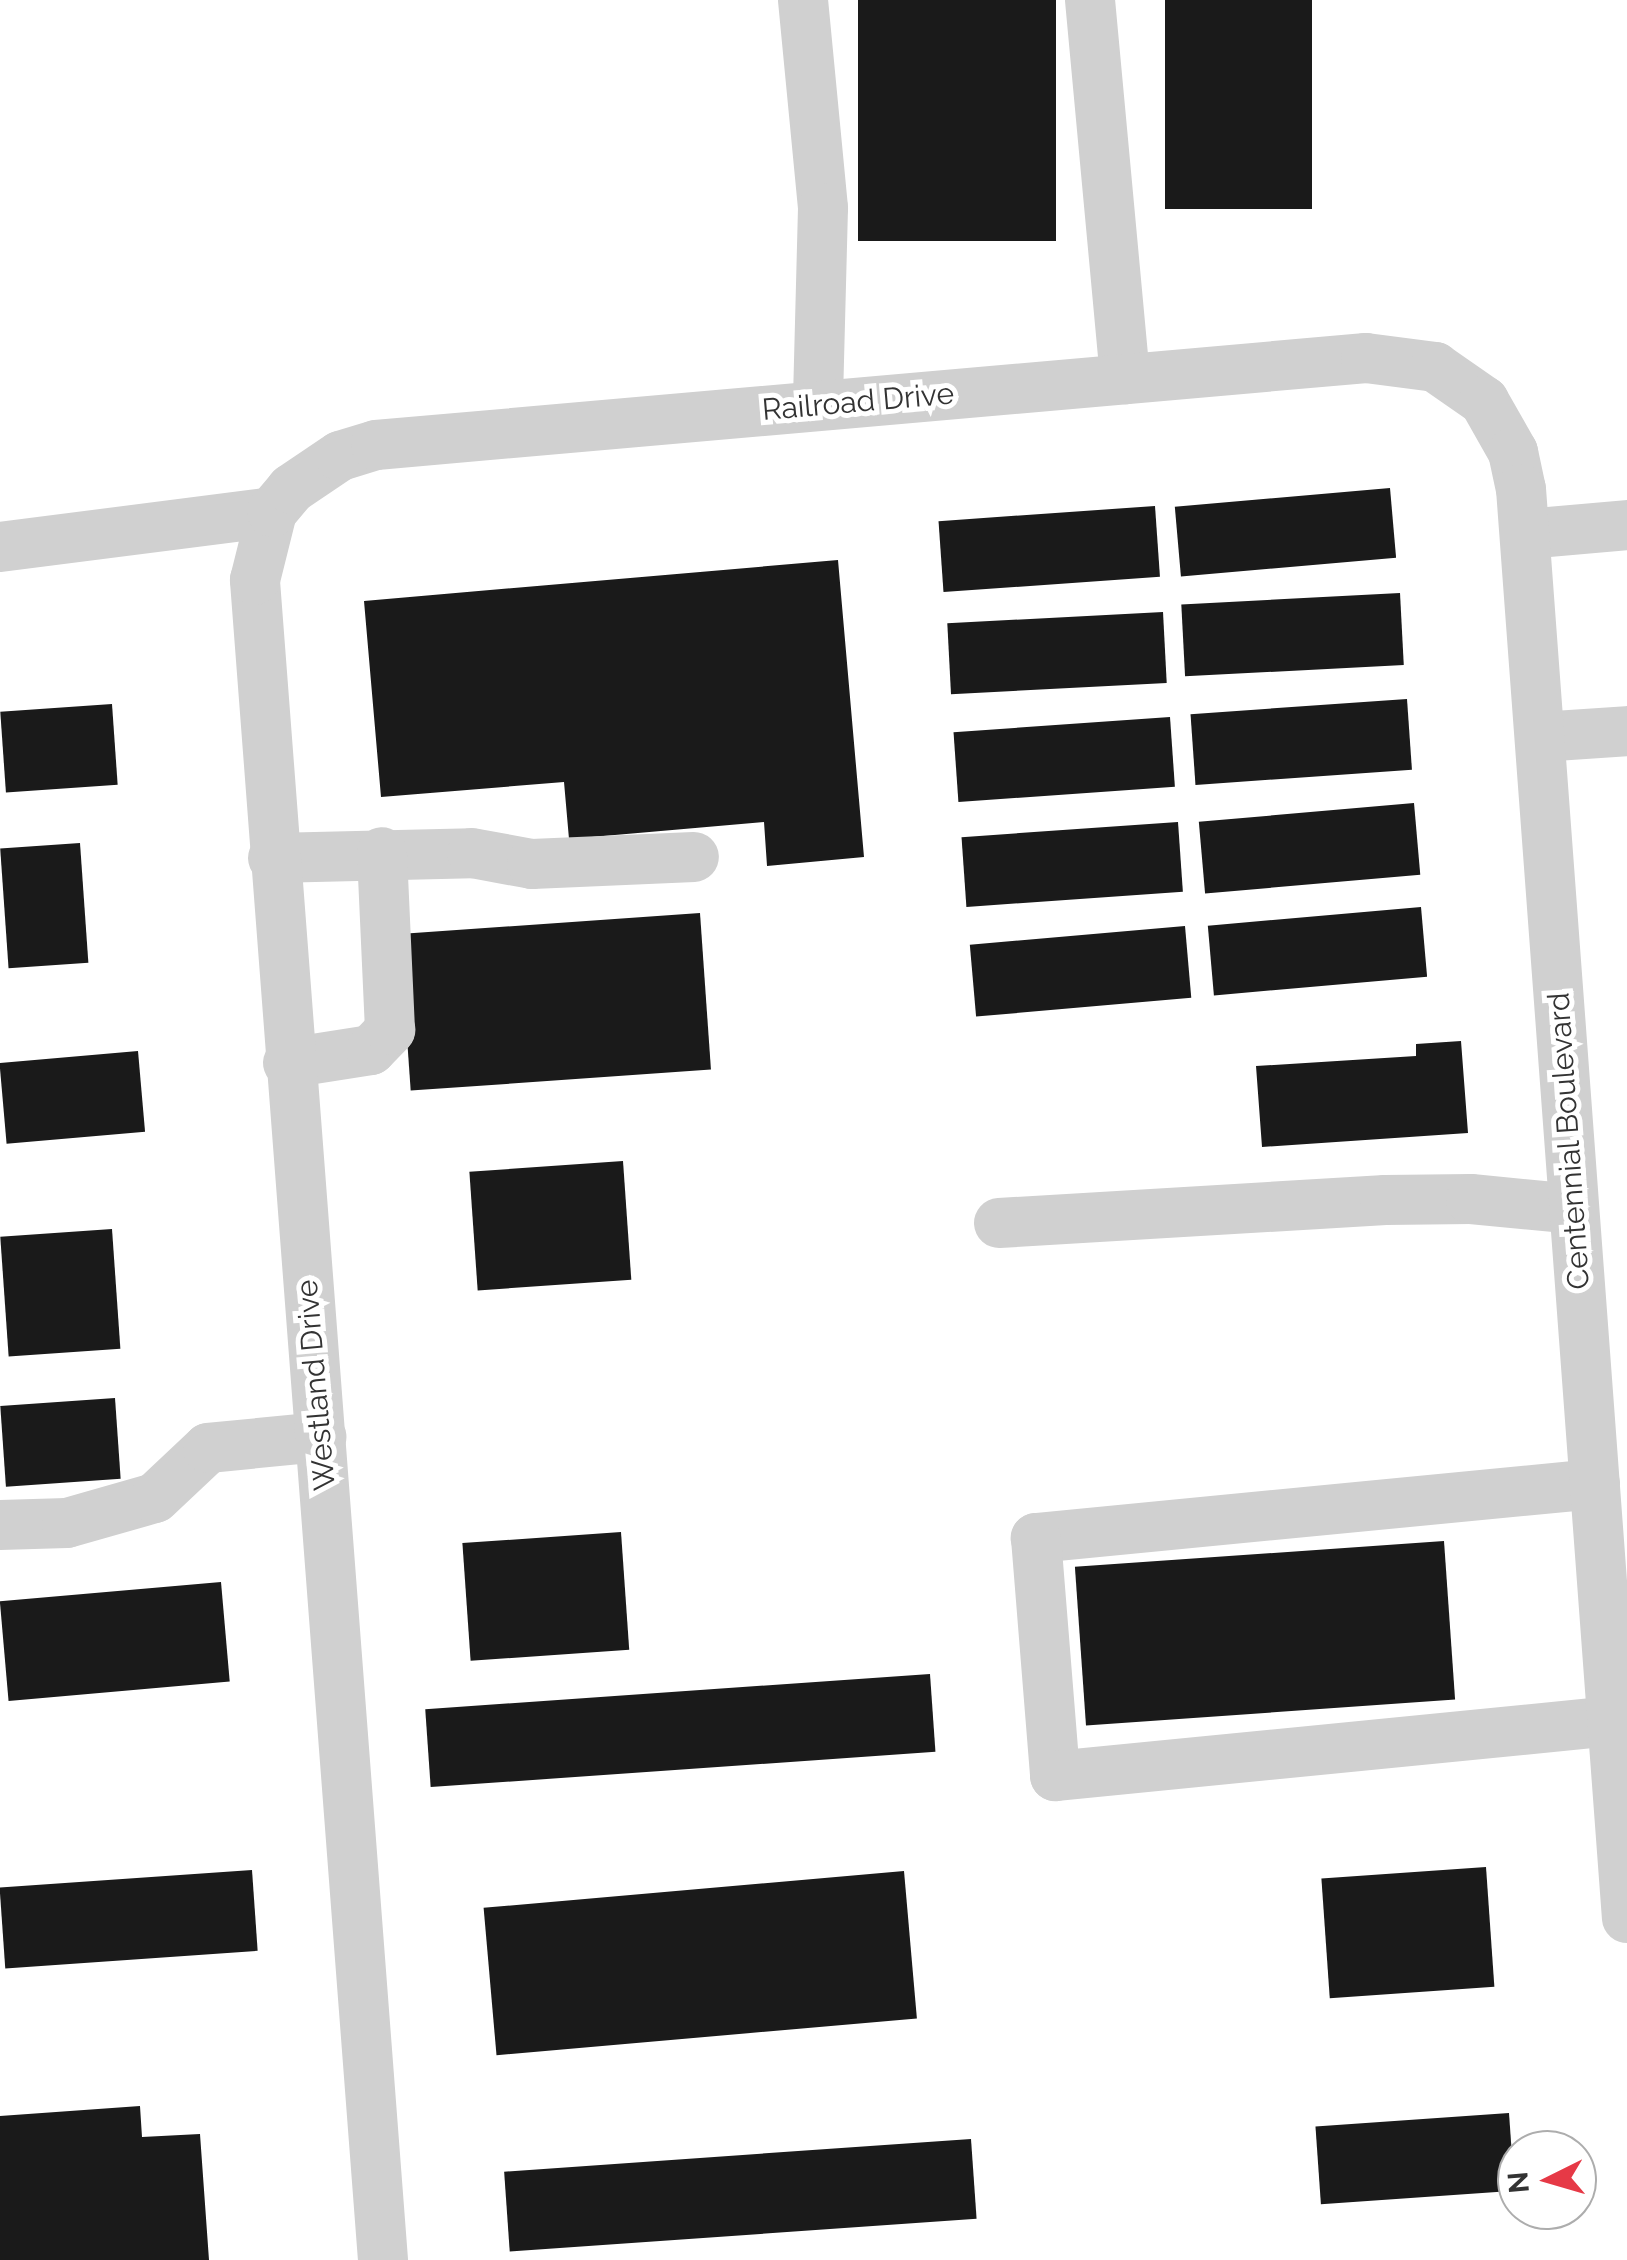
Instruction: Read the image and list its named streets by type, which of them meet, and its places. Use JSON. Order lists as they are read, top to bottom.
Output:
{
  "streets": {
    "street": ["Railroad Drive", "Centennial Boulevard", "Westland Drive"]
  },
  "crossings": [
    ["Railroad Drive", "Centennial Boulevard"],
    ["Railroad Drive", "Westland Drive"]
  ],
  "north": "left"
}
